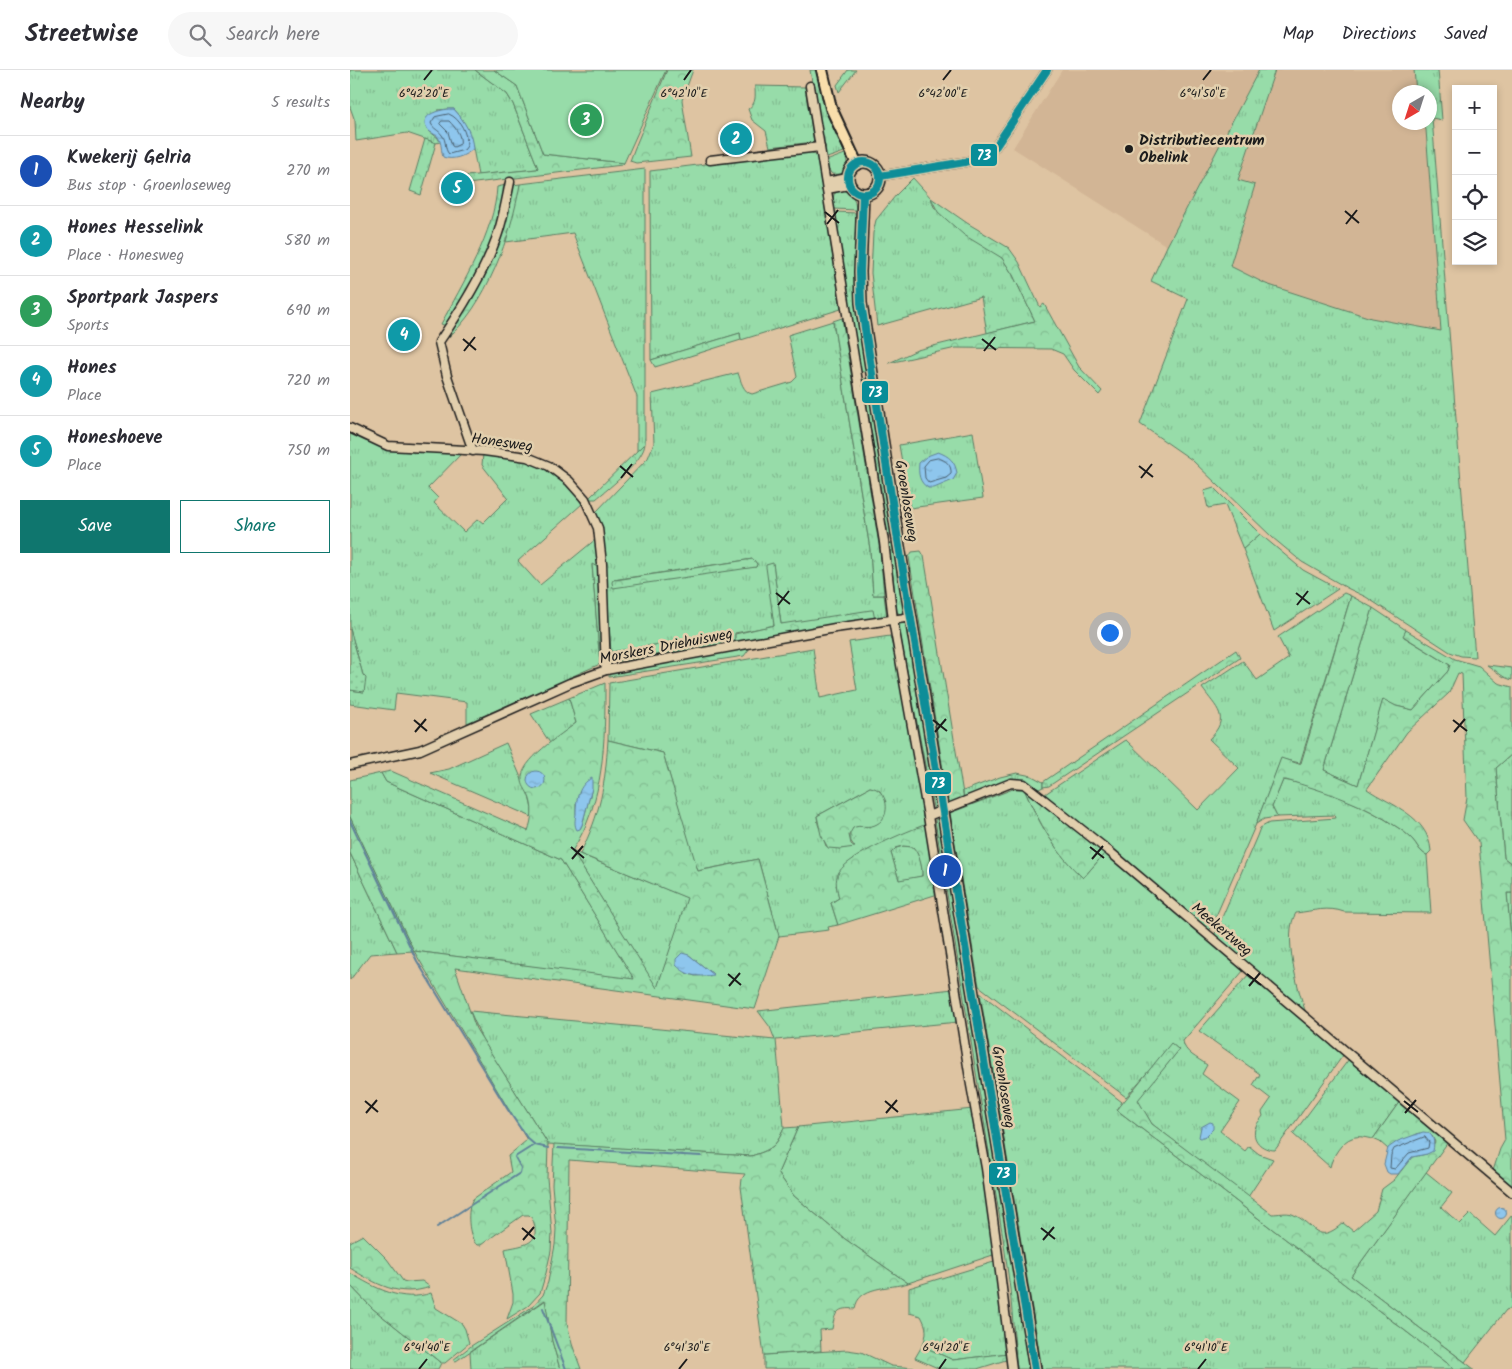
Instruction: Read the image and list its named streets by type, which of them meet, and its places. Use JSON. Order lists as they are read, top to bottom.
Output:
{
  "streets": {
    "main road": ["Groenloseweg"],
    "street": ["Honesweg", "Morskers Driehuisweg", "Meekertweg"]
  },
  "crossings": [
    ["Honesweg", "Morskers Driehuisweg"],
    ["Groenloseweg", "Morskers Driehuisweg"],
    ["Groenloseweg", "Meekertweg"]
  ],
  "places": ["Distributiecentrum Obelink"],
  "lines": ["transit line 73"],
  "north": "bottom left",
  "page": {
    "header": "Streetwise",
    "search": "Search here",
    "nav": ["Map", "Directions", "Saved"],
    "heading": ["Nearby", "5 results"],
    "map_buttons": ["+", "−"],
    "pins": [
      "3",
      "2",
      "5",
      "4",
      "1"
    ],
    "list": [
      {
        "mark": "1",
        "name": "Kwekerij Gelria",
        "note": "Bus stop · Groenloseweg",
        "value": "270 m"
      },
      {
        "mark": "2",
        "name": "Hones Hesselink",
        "note": "Place · Honesweg",
        "value": "580 m"
      },
      {
        "mark": "3",
        "name": "Sportpark Jaspers",
        "note": "Sports",
        "value": "690 m"
      },
      {
        "mark": "4",
        "name": "Hones",
        "note": "Place",
        "value": "720 m"
      },
      {
        "mark": "5",
        "name": "Honeshoeve",
        "note": "Place",
        "value": "750 m"
      }
    ],
    "buttons": ["Save", "Share"]
  },
  "coordinates": [
    "6°42'20\"E",
    "6°42'10\"E",
    "6°42'00\"E",
    "6°41'50\"E",
    "6°41'40\"E",
    "6°41'30\"E",
    "6°41'20\"E",
    "6°41'10\"E"
  ]
}
